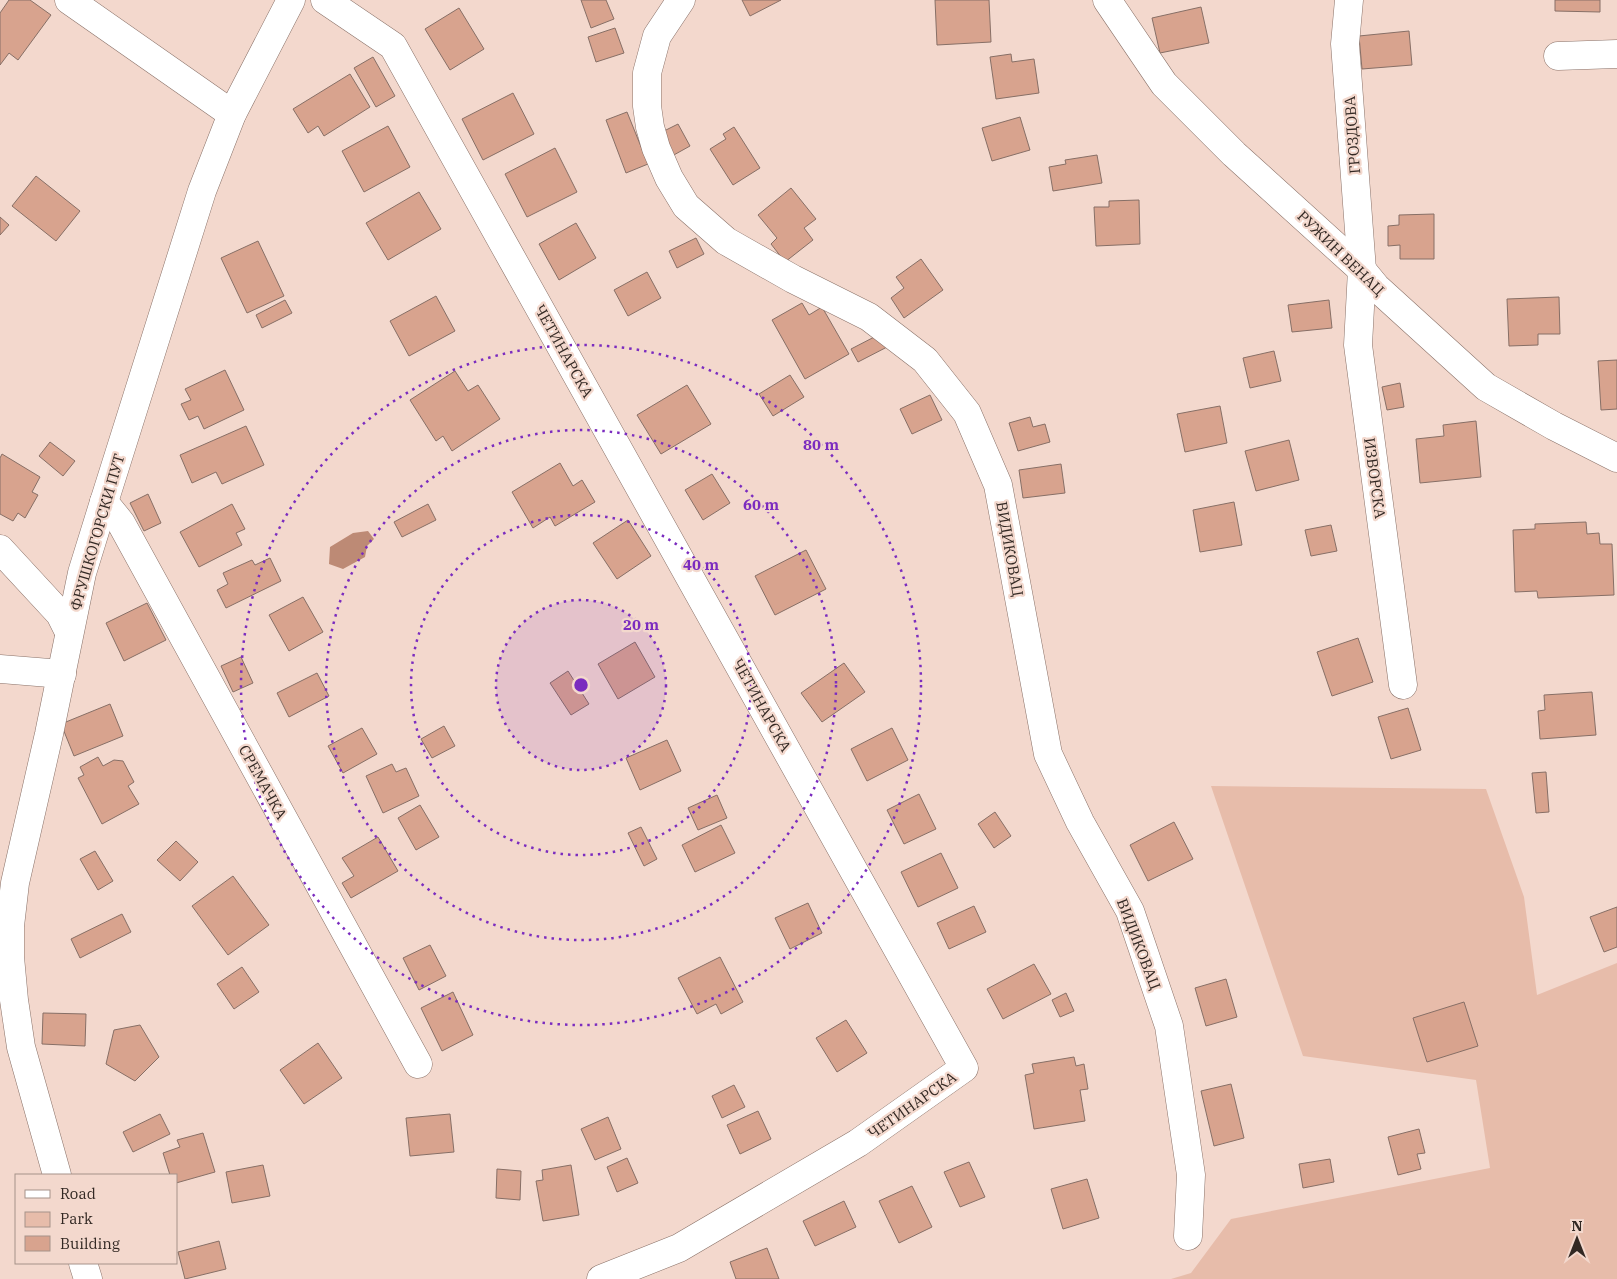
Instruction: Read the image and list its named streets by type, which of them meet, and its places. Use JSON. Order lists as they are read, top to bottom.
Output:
{
  "streets": {
    "street": [
      "ГРОЗДОВА",
      "РУЖИН ВЕНАЦ",
      "ЧЕТИНАРСКА",
      "ИЗВОРСКА",
      "ФРУШКОГОРСКИ ПУТ",
      "ВИДИКОВАЦ",
      "СРЕМАЧКА"
    ]
  },
  "crossings": [
    ["ГРОЗДОВА", "РУЖИН ВЕНАЦ"],
    ["ГРОЗДОВА", "ИЗВОРСКА"],
    ["РУЖИН ВЕНАЦ", "ИЗВОРСКА"],
    ["ФРУШКОГОРСКИ ПУТ", "СРЕМАЧКА"]
  ],
  "legend": ["Road", "Park", "Building"],
  "north": "top",
  "rings": [
    "80 m",
    "60 m",
    "40 m",
    "20 m"
  ]
}
